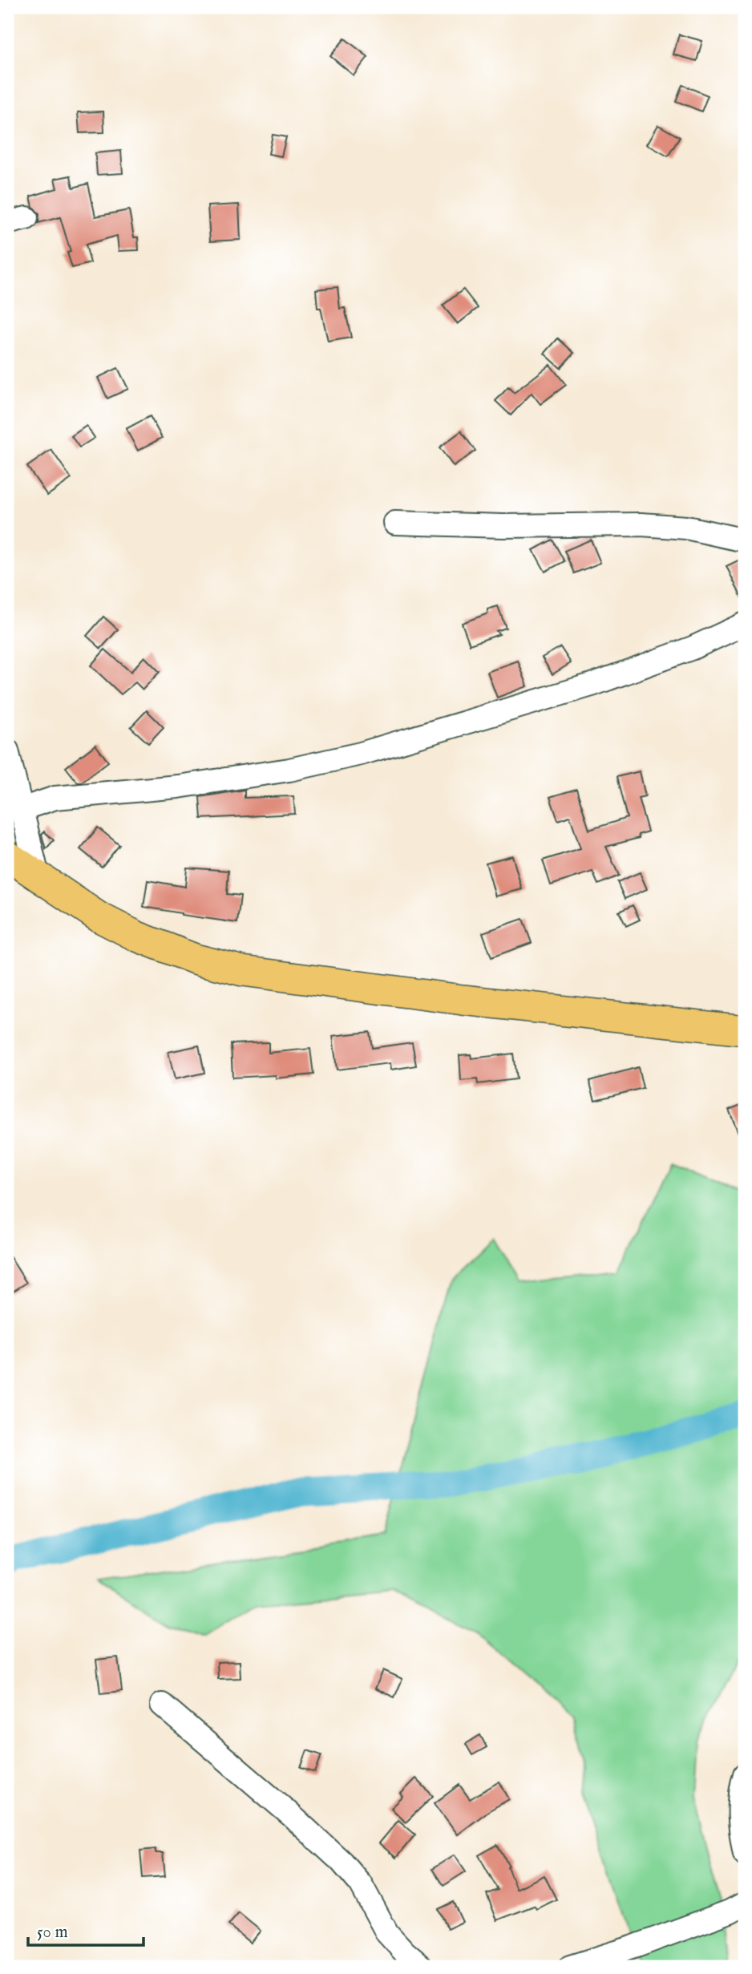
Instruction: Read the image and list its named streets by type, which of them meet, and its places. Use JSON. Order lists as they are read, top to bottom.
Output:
{
  "scale_bar": "50 m"
}
